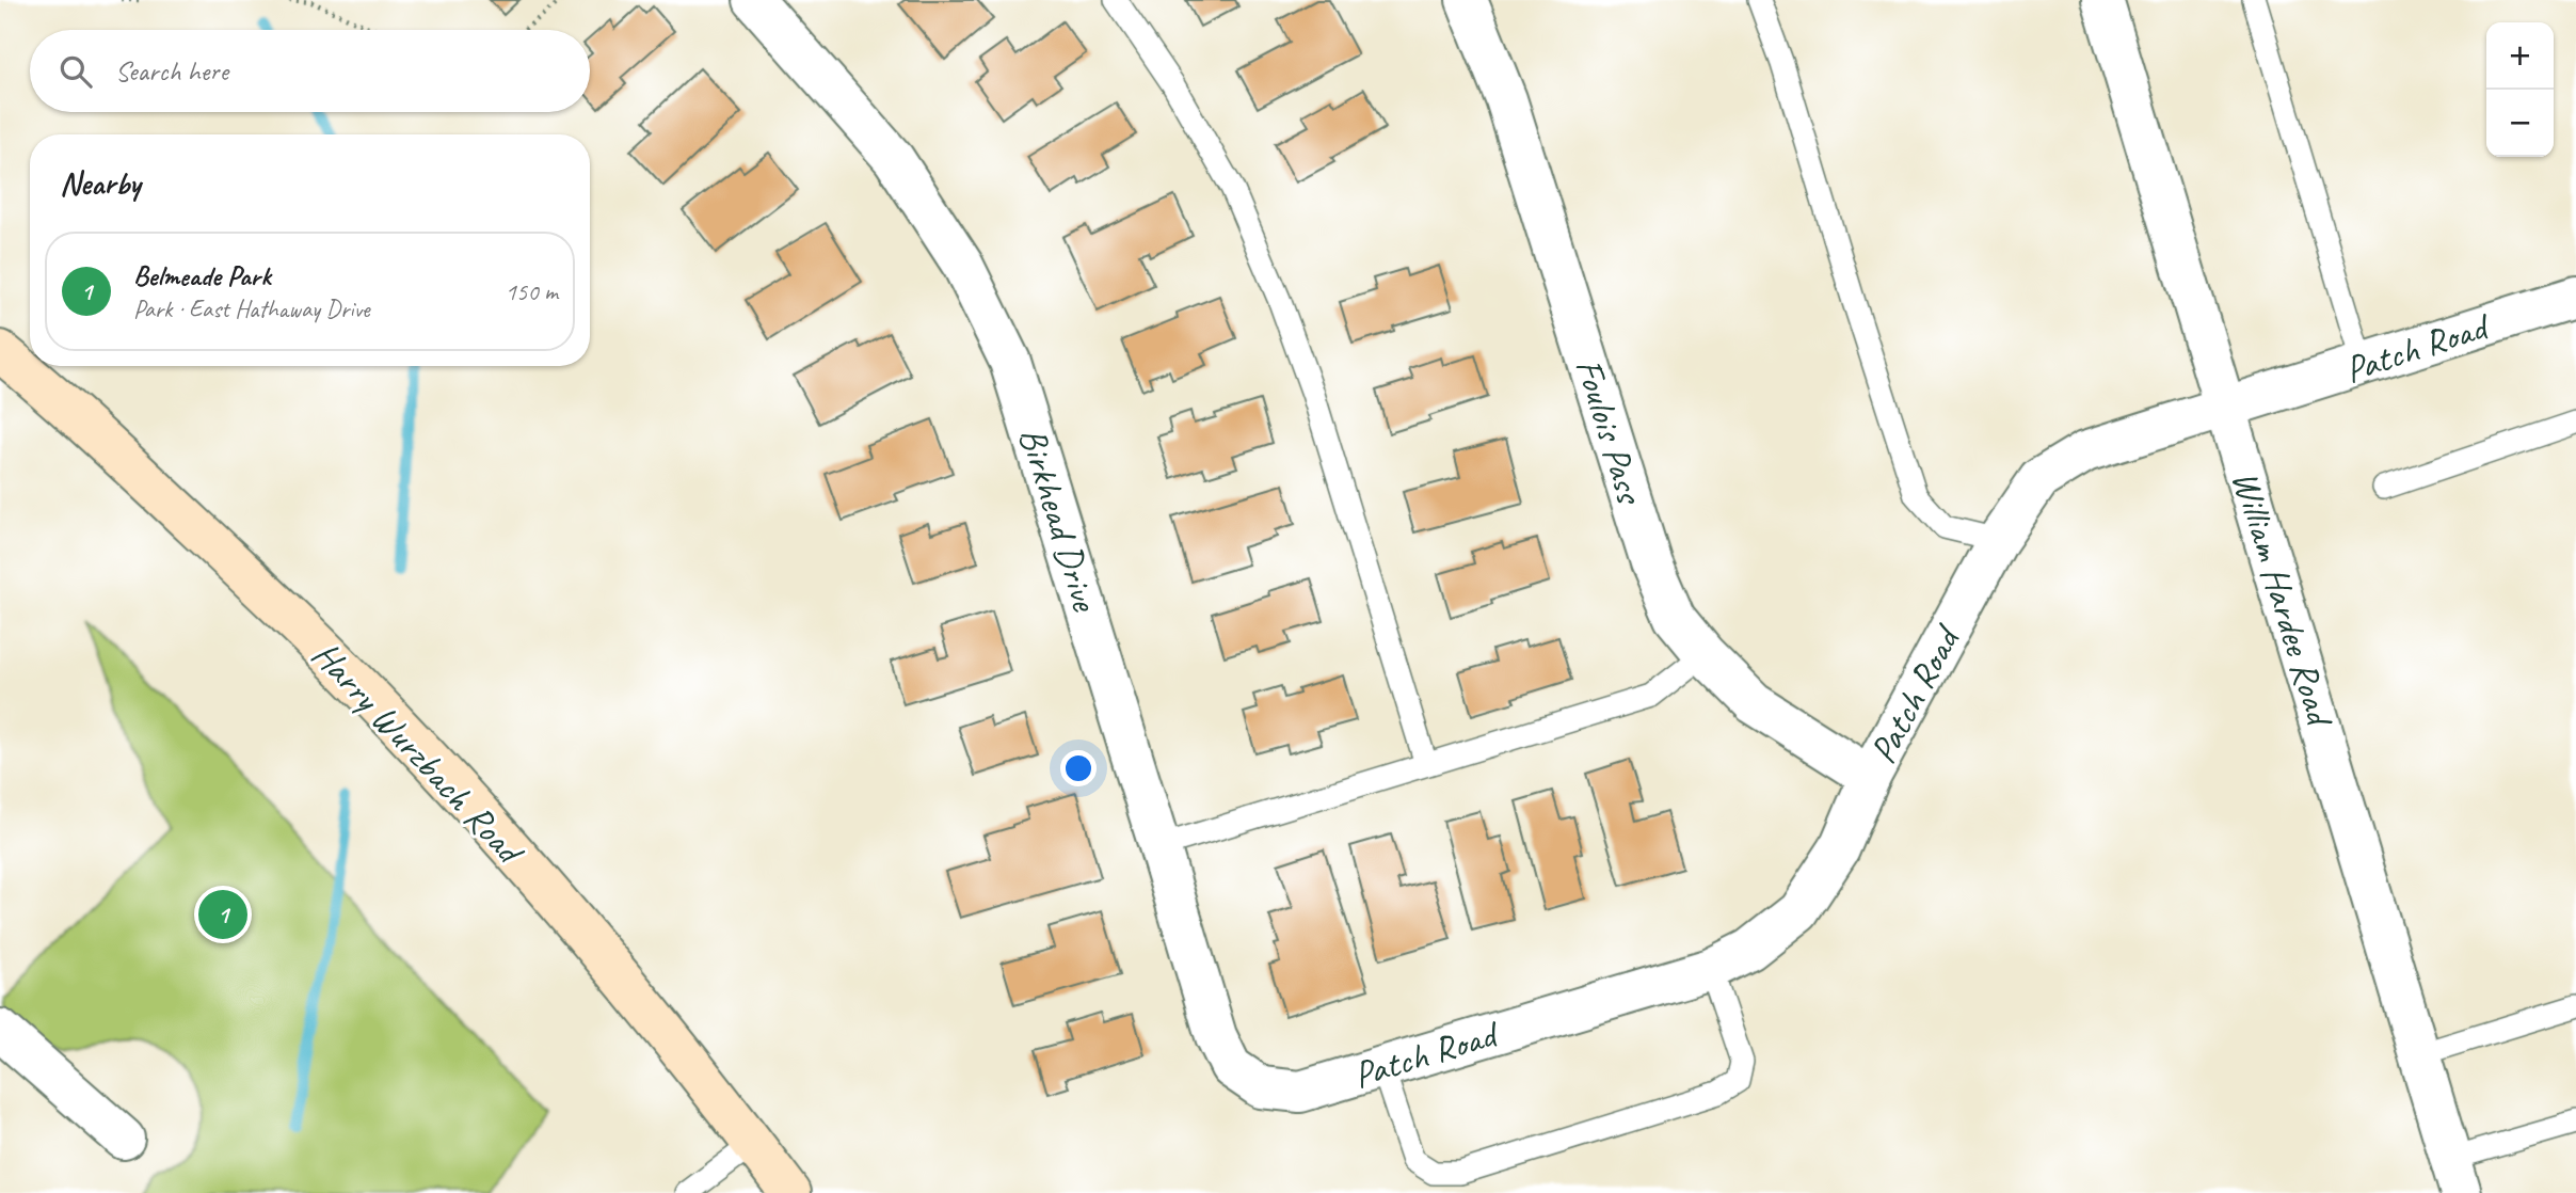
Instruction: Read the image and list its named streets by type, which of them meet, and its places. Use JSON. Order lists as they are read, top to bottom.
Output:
{
  "streets": {
    "main road": ["Harry Wurzbach Road"],
    "street": [
      "Patch Road",
      "Foulois Pass",
      "Birkhead Drive",
      "William Hardee Road"
    ]
  },
  "crossings": [
    ["Patch Road", "Foulois Pass"],
    ["Patch Road", "Birkhead Drive"],
    ["Patch Road", "William Hardee Road"]
  ],
  "page": {
    "map_buttons": ["+", "−"],
    "search": "Search here",
    "heading": "Nearby",
    "list": [
      {
        "mark": "1",
        "name": "Belmeade Park",
        "note": "Park · East Hathaway Drive",
        "value": "150 m"
      }
    ],
    "pins": "1"
  }
}
